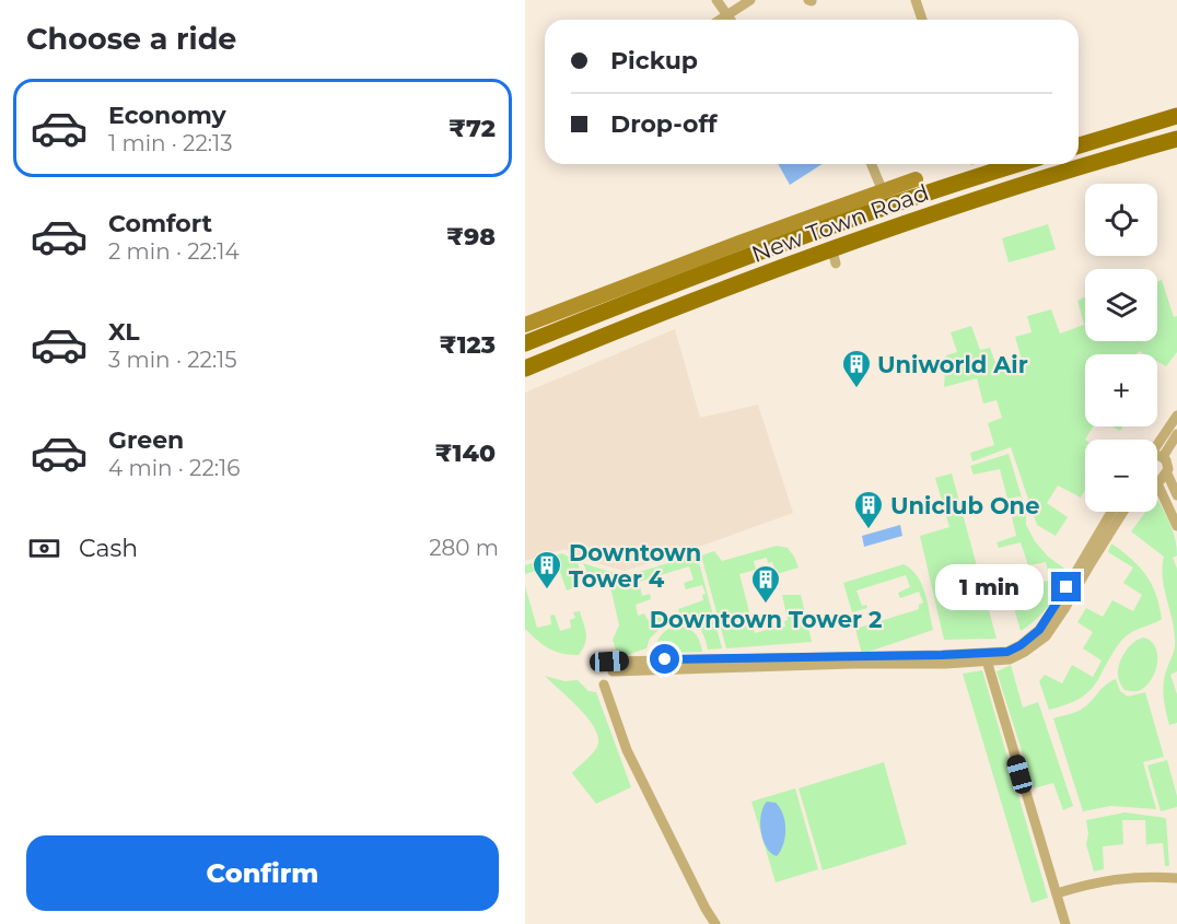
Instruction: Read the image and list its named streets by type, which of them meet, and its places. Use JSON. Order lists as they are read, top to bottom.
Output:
{
  "streets": {
    "main road": ["New Town Road"]
  },
  "places": {
    "building": [
      "Uniworld Air",
      "Uniclub One",
      "Downtown Tower 4",
      "Downtown Tower 2"
    ]
  },
  "page": {
    "heading": "Choose a ride",
    "banner": ["Pickup", "Drop-off"],
    "list": [
      {
        "name": "Economy",
        "note": "1 min · 22:13",
        "value": "₹72"
      },
      {
        "name": "Comfort",
        "note": "2 min · 22:14",
        "value": "₹98"
      },
      {
        "name": "XL",
        "note": "3 min · 22:15",
        "value": "₹123"
      },
      {
        "name": "Green",
        "note": "4 min · 22:16",
        "value": "₹140"
      }
    ],
    "map_buttons": ["+", "−"],
    "pay": ["Cash", "280 m"],
    "bubble": "1 min",
    "buttons": "Confirm"
  }
}
